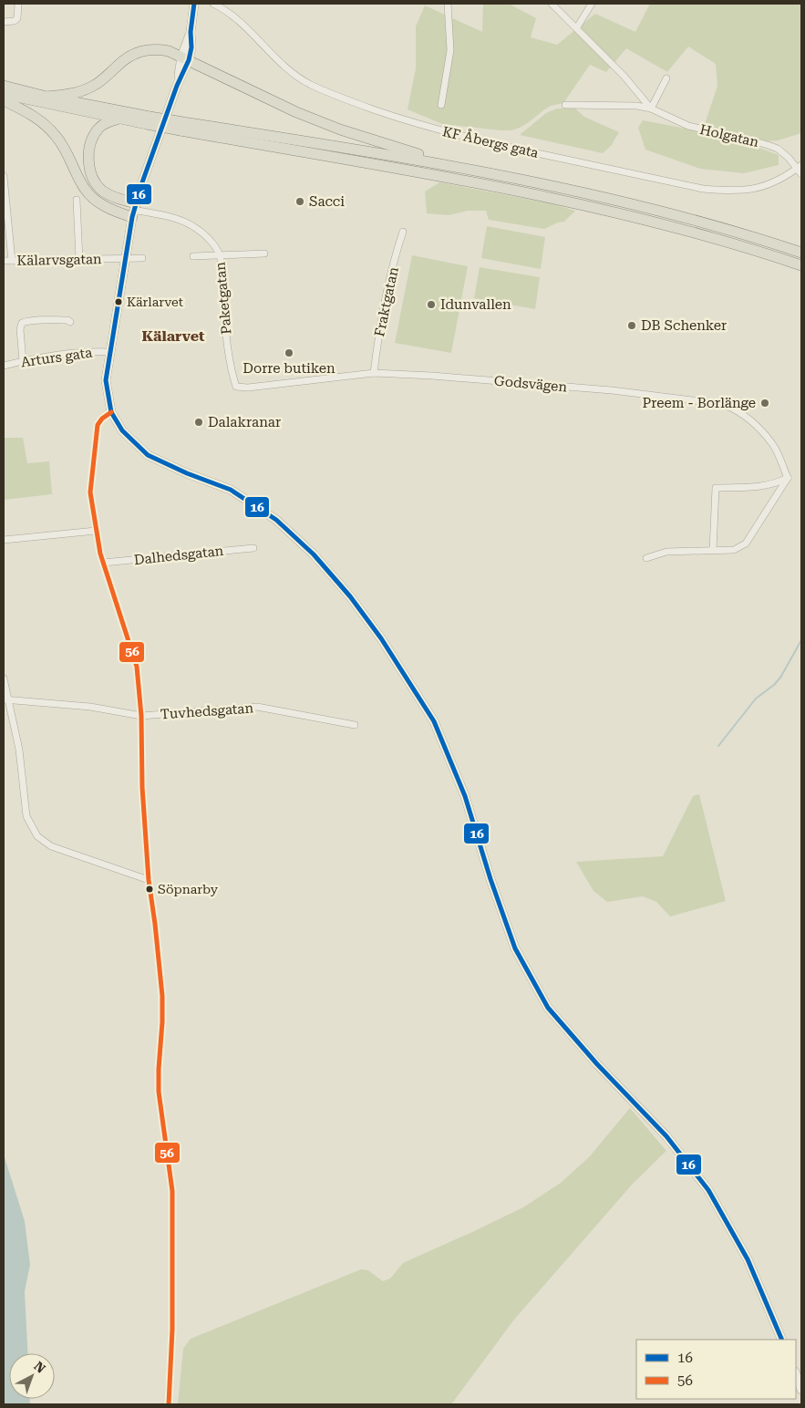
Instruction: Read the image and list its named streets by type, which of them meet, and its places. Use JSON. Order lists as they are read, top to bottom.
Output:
{
  "streets": {
    "street": [
      "Holgatan",
      "KF Åbergs gata",
      "Kälarvsgatan",
      "Paketgatan",
      "Fraktgatan",
      "Arturs gata",
      "Godsvägen",
      "Dalhedsgatan",
      "Tuvhedsgatan"
    ]
  },
  "crossings": [
    ["Holgatan", "KF Åbergs gata"],
    ["Paketgatan", "Godsvägen"],
    ["Fraktgatan", "Godsvägen"]
  ],
  "districts": ["Kälarvet"],
  "places": [
    "Sacci",
    "Kärlarvet",
    "Idunvallen",
    "DB Schenker",
    "Dorre butiken",
    "Preem - Borlänge",
    "Dalakranar",
    "Söpnarby"
  ],
  "lines": ["transit line 16", "transit line 56"],
  "legend": ["16", "56"],
  "north": "top right"
}
